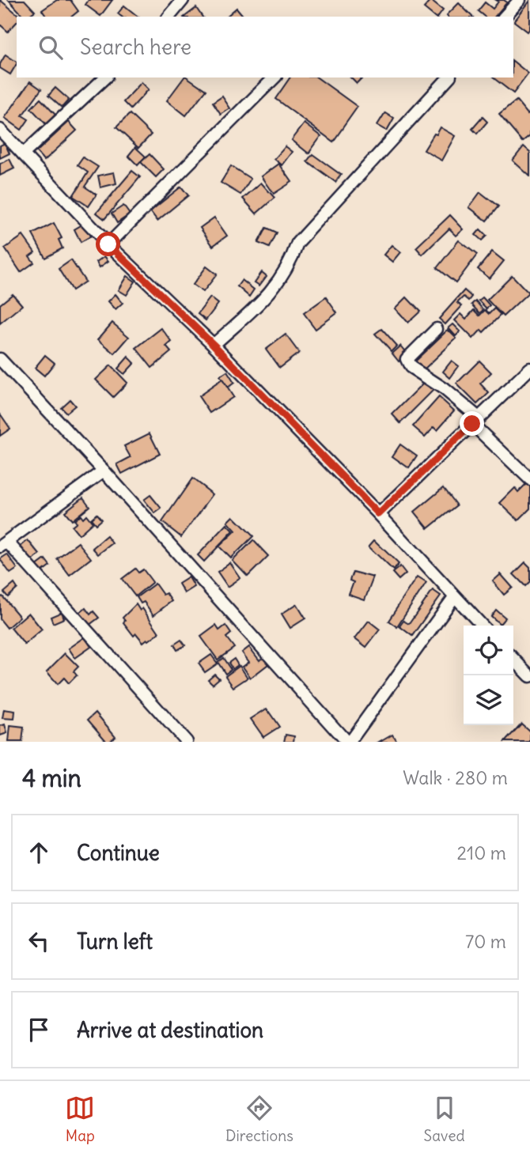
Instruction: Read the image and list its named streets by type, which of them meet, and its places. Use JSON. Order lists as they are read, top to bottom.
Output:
{
  "page": {
    "search": "Search here",
    "heading": ["4 min", "Walk · 280 m"],
    "list": [
      ["Continue", "210 m"],
      ["Turn left", "70 m"],
      "Arrive at destination"
    ],
    "nav": ["Map", "Directions", "Saved"]
  }
}
